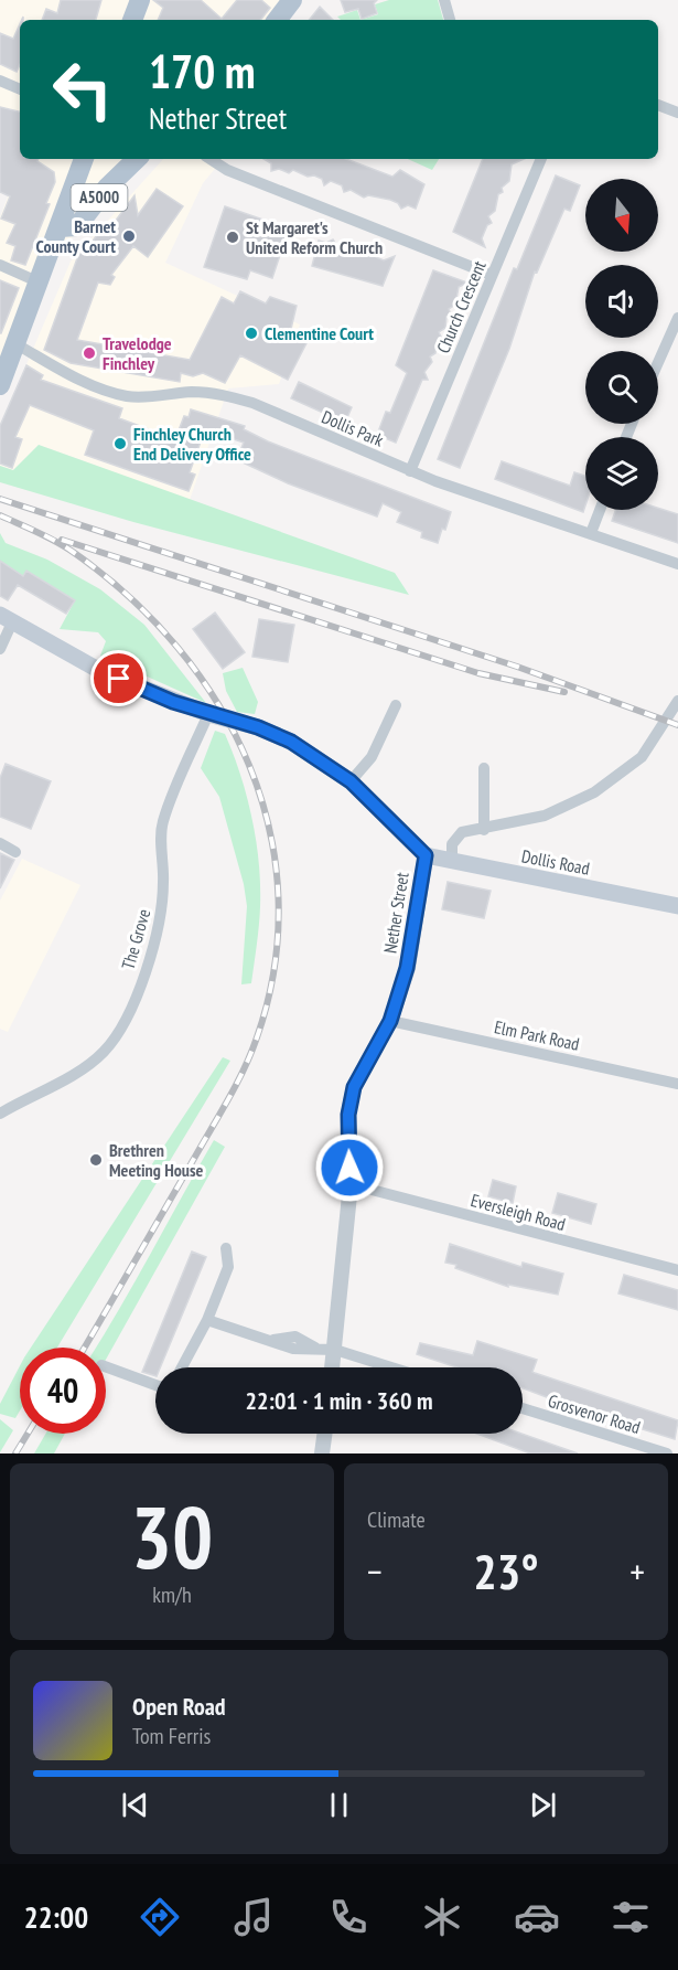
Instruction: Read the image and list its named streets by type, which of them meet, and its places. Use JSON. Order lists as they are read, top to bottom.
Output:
{
  "streets": {
    "main road": ["A5000", "Dollis Road", "Nether Street"],
    "street": [
      "Church Crescent",
      "Dollis Park",
      "The Grove",
      "Elm Park Road",
      "Eversleigh Road",
      "Grosvenor Road"
    ]
  },
  "crossings": [
    ["Church Crescent", "Dollis Park"],
    ["Dollis Road", "Nether Street"],
    ["Nether Street", "The Grove"],
    ["Nether Street", "Elm Park Road"],
    ["Nether Street", "Eversleigh Road"]
  ],
  "places": [
    "Barnet County Court",
    "St Margaret's United Reform Church",
    "Clementine Court",
    "Travelodge Finchley",
    "Finchley Church End Delivery Office",
    "Brethren Meeting House"
  ],
  "north": "bottom",
  "page": {
    "turn": ["170 m", "Nether Street"],
    "limit": "40",
    "trip": "22:01 · 1 min · 360 m",
    "tile": [
      ["30", "km/h"],
      "Climate"
    ],
    "heat": ["−", "23°", "+"],
    "song": ["Open Road", "Tom Ferris"],
    "tabs": "22:00"
  }
}
